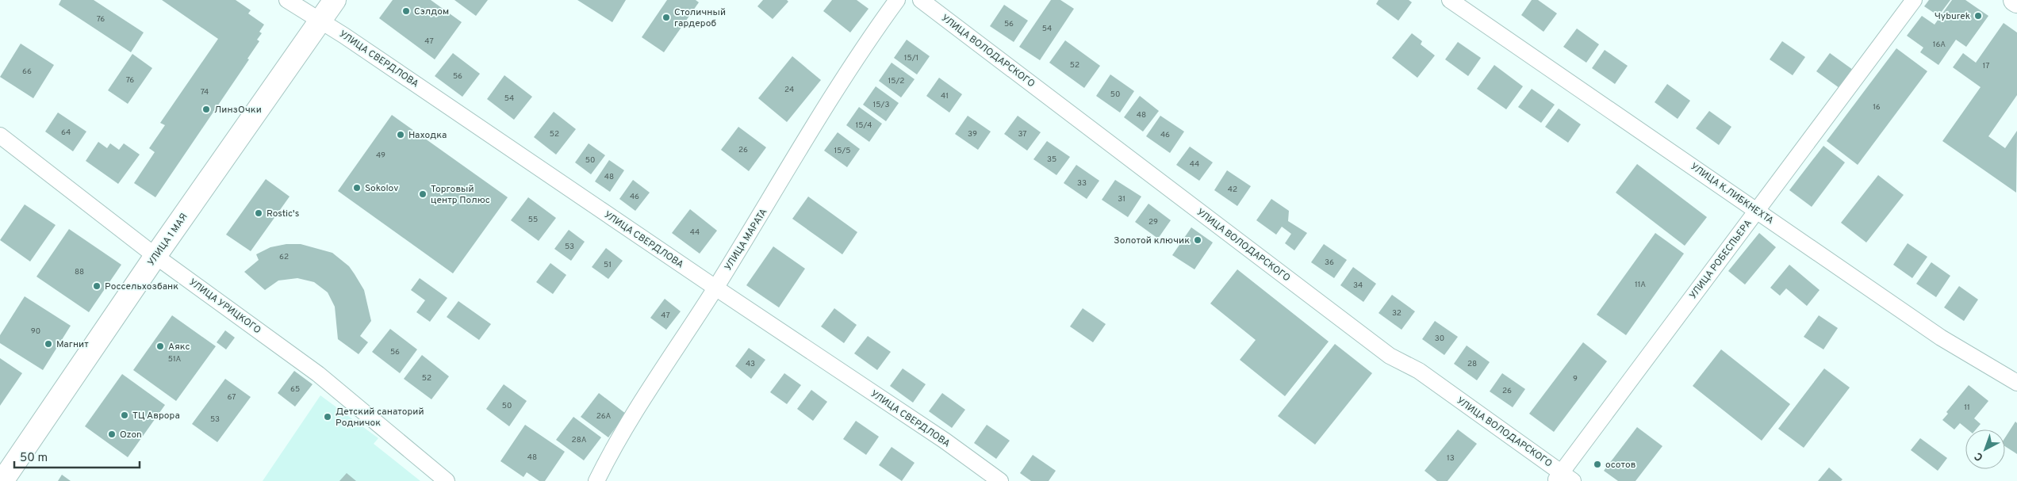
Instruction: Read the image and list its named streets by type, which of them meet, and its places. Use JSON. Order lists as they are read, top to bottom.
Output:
{
  "streets": {
    "main road": ["УЛИЦА 1 МАЯ"],
    "street": [
      "УЛИЦА ВОЛОДАРСКОГО",
      "УЛИЦА СВЕРДЛОВА",
      "УЛИЦА К.ЛИБКНЕХТА",
      "УЛИЦА МАРАТА",
      "УЛИЦА РОБЕСПЬЕРА",
      "УЛИЦА УРИЦКОГО"
    ]
  },
  "crossings": [
    ["УЛИЦА ВОЛОДАРСКОГО", "УЛИЦА РОБЕСПЬЕРА"],
    ["УЛИЦА СВЕРДЛОВА", "УЛИЦА 1 МАЯ"],
    ["УЛИЦА СВЕРДЛОВА", "УЛИЦА МАРАТА"],
    ["УЛИЦА К.ЛИБКНЕХТА", "УЛИЦА РОБЕСПЬЕРА"],
    ["УЛИЦА 1 МАЯ", "УЛИЦА УРИЦКОГО"]
  ],
  "places": [
    "Сэлдом",
    "Чуburek",
    "Столичный гардероб",
    "ЛинзОчки",
    "Находка",
    "Sokolov",
    "Торговый центр Полюс",
    "Rostic's",
    "Золотой ключик",
    "Россельхозбанк",
    "Магнит",
    "Аякс",
    "ТЦ Аврора",
    "Детский санаторий Родничок",
    "Ozon",
    "осотов"
  ],
  "house_numbers": [
    "76",
    "56",
    "54",
    "47",
    "16А",
    "15/1",
    "52",
    "17",
    "66",
    "56",
    "76",
    "15/2",
    "24",
    "74",
    "50",
    "41",
    "54",
    "15/3",
    "16",
    "48",
    "15/4",
    "64",
    "52",
    "39",
    "37",
    "46",
    "26",
    "15/5",
    "49",
    "35",
    "50",
    "44",
    "48",
    "33",
    "42",
    "46",
    "31",
    "55",
    "29",
    "44",
    "53",
    "62",
    "36",
    "51",
    "88",
    "11А",
    "34",
    "32",
    "47",
    "90",
    "30",
    "56",
    "51А",
    "43",
    "28",
    "52",
    "9",
    "65",
    "26",
    "67",
    "50",
    "11",
    "26А",
    "53",
    "28А",
    "48",
    "13"
  ],
  "scale_bar": "50 m",
  "north": "bottom left"
}
